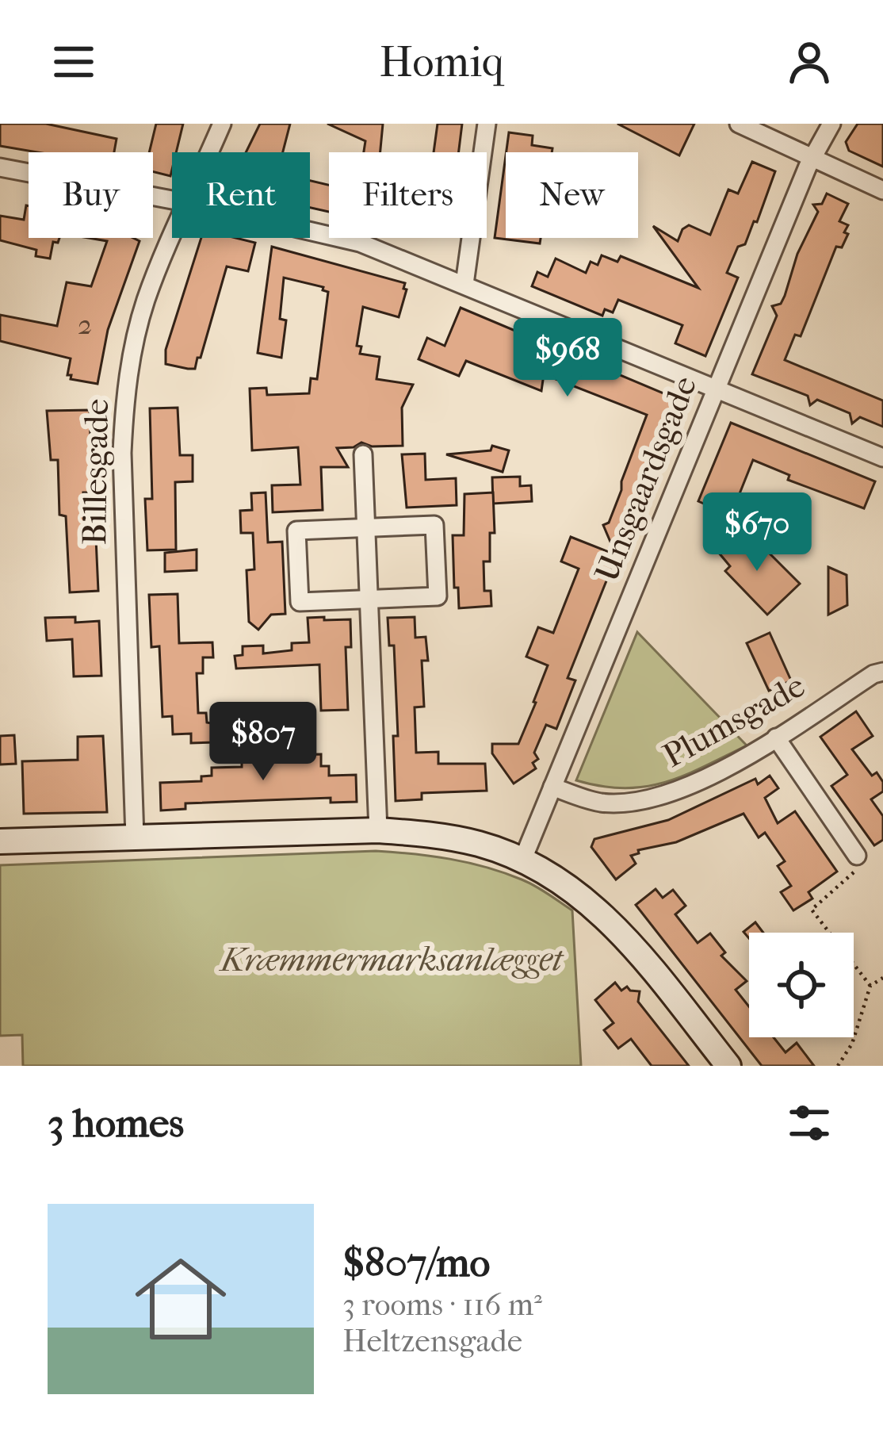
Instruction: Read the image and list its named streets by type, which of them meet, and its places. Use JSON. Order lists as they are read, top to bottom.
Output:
{
  "streets": {
    "street": ["Billesgade", "Unsgaardsgade", "Plumsgade"]
  },
  "crossings": [
    ["Unsgaardsgade", "Plumsgade"]
  ],
  "parks": ["Kræmmermarksanlægget"],
  "house_numbers": ["2"],
  "page": {
    "header": "Homiq",
    "chip": [
      "Buy",
      "Rent",
      "Filters",
      "New"
    ],
    "price": ["$968", "$670", "$807"],
    "heading": "3 homes",
    "list": [
      {
        "name": "$807/mo",
        "note": "3 rooms · 116 m² · Heltzensgade"
      }
    ]
  }
}
